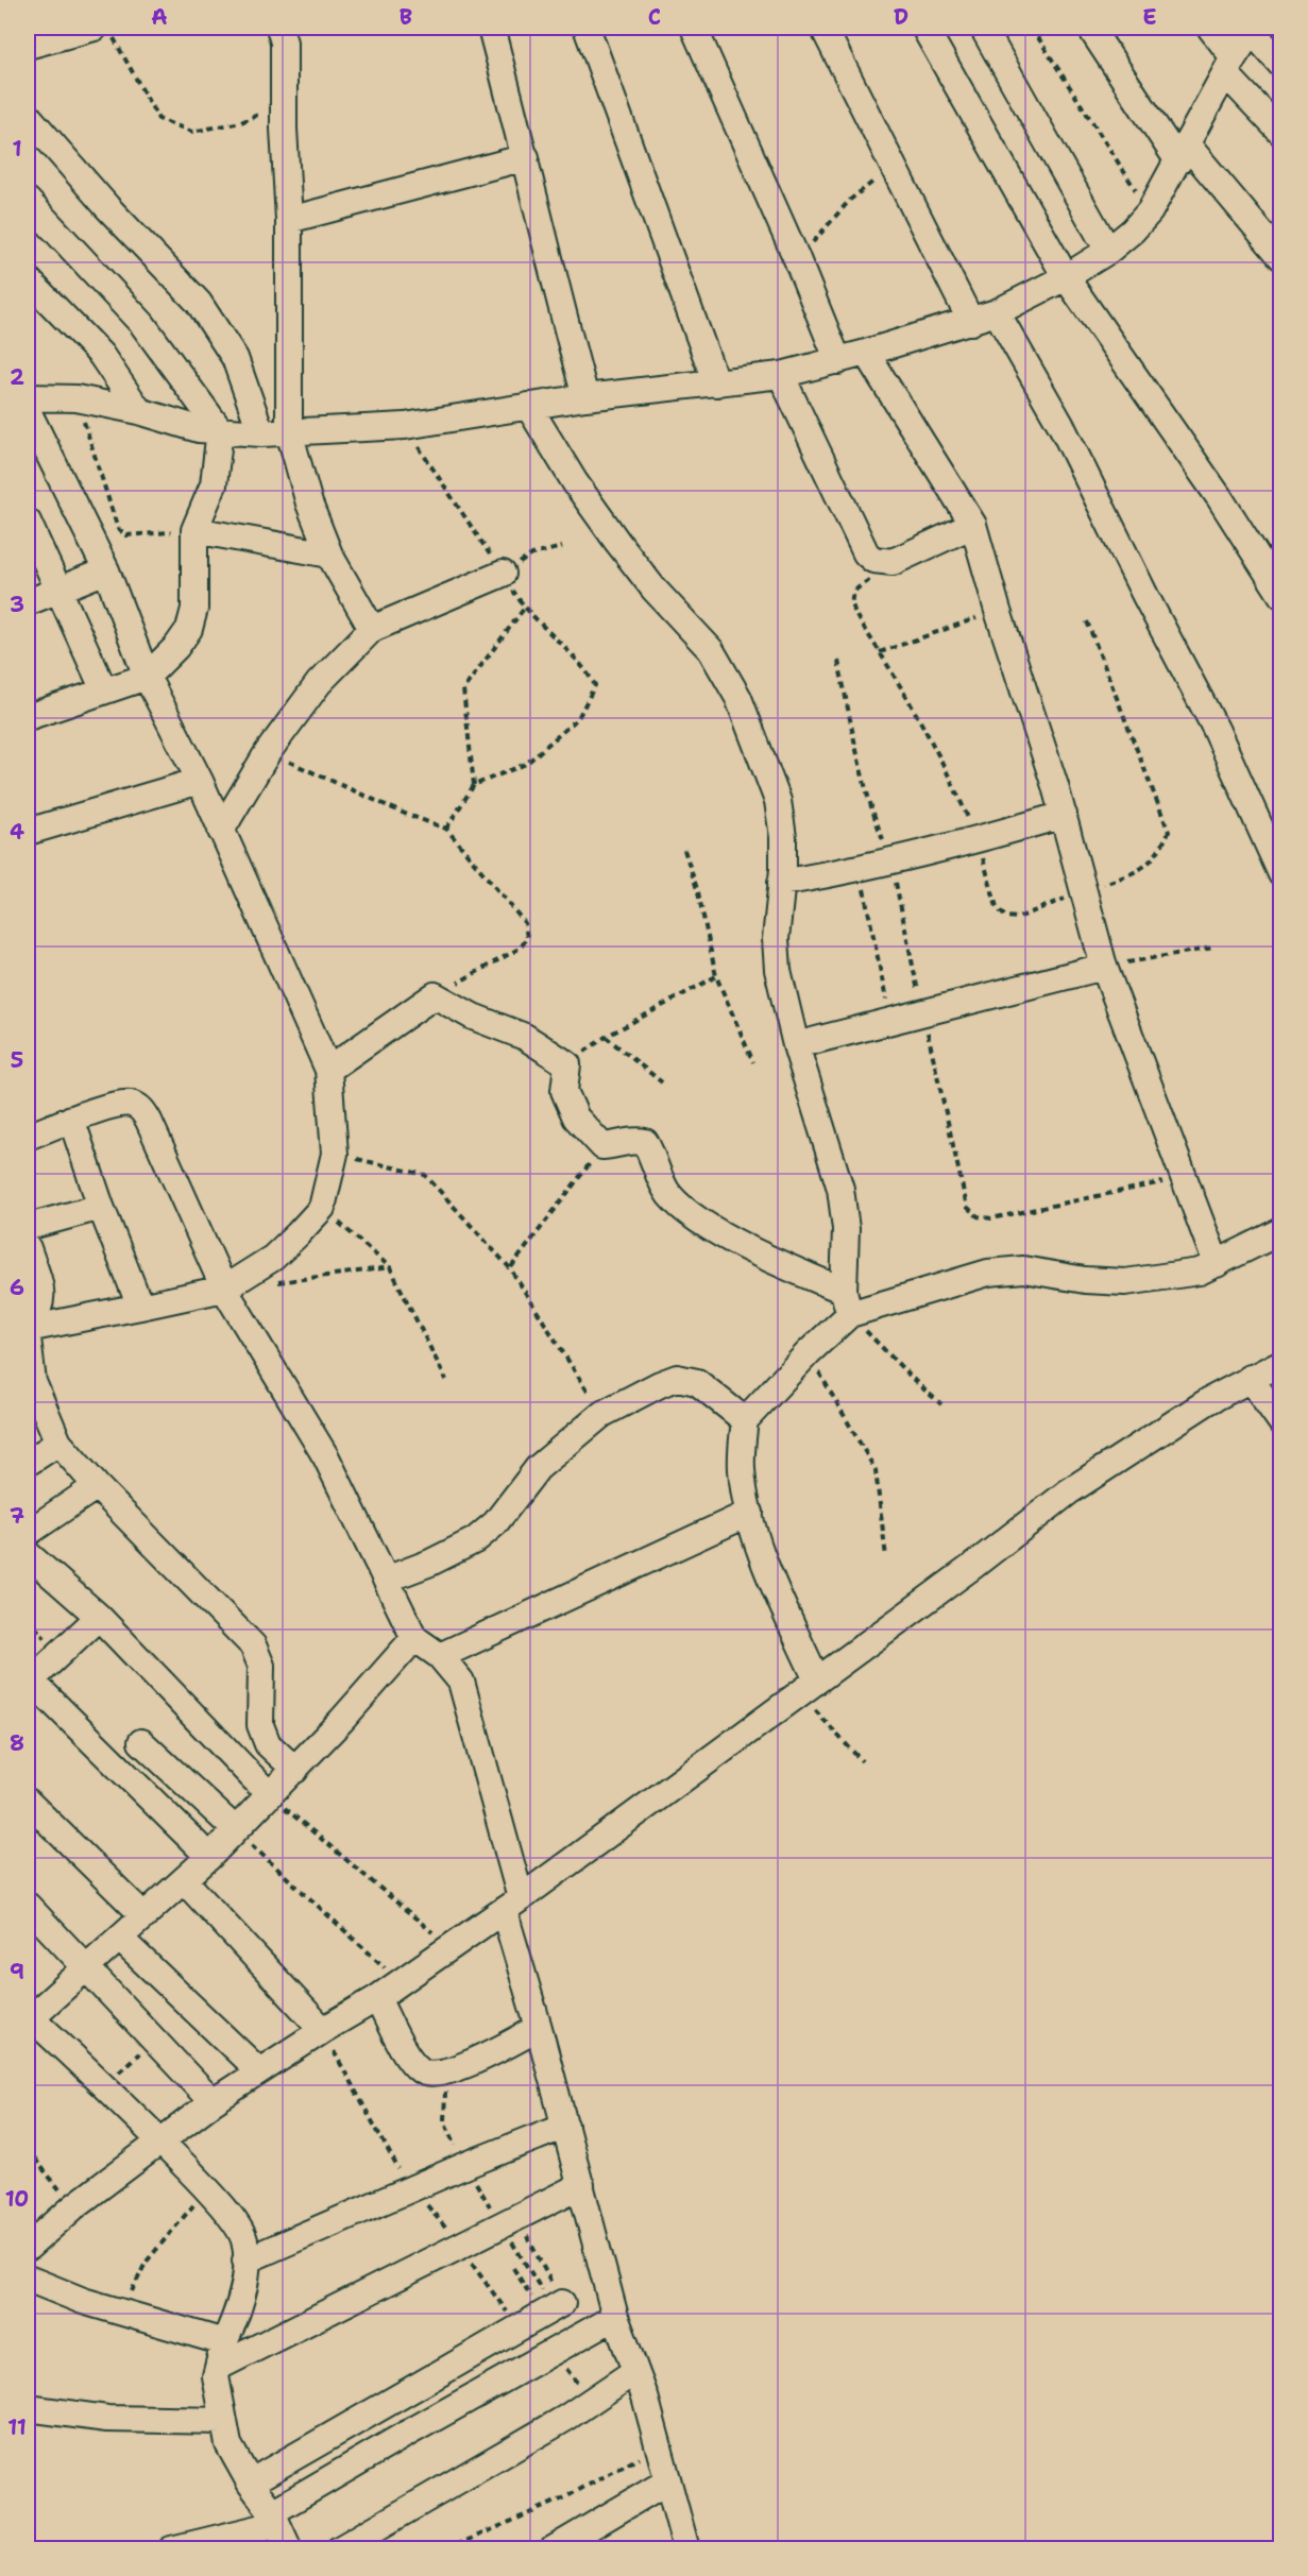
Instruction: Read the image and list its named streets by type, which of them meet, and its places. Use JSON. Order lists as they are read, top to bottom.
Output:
{
  "grid": {
    "columns": [
      "A",
      "B",
      "C",
      "D",
      "E"
    ],
    "rows": [
      "1",
      "2",
      "3",
      "4",
      "5",
      "6",
      "7",
      "8",
      "9",
      "10",
      "11"
    ]
  }
}
